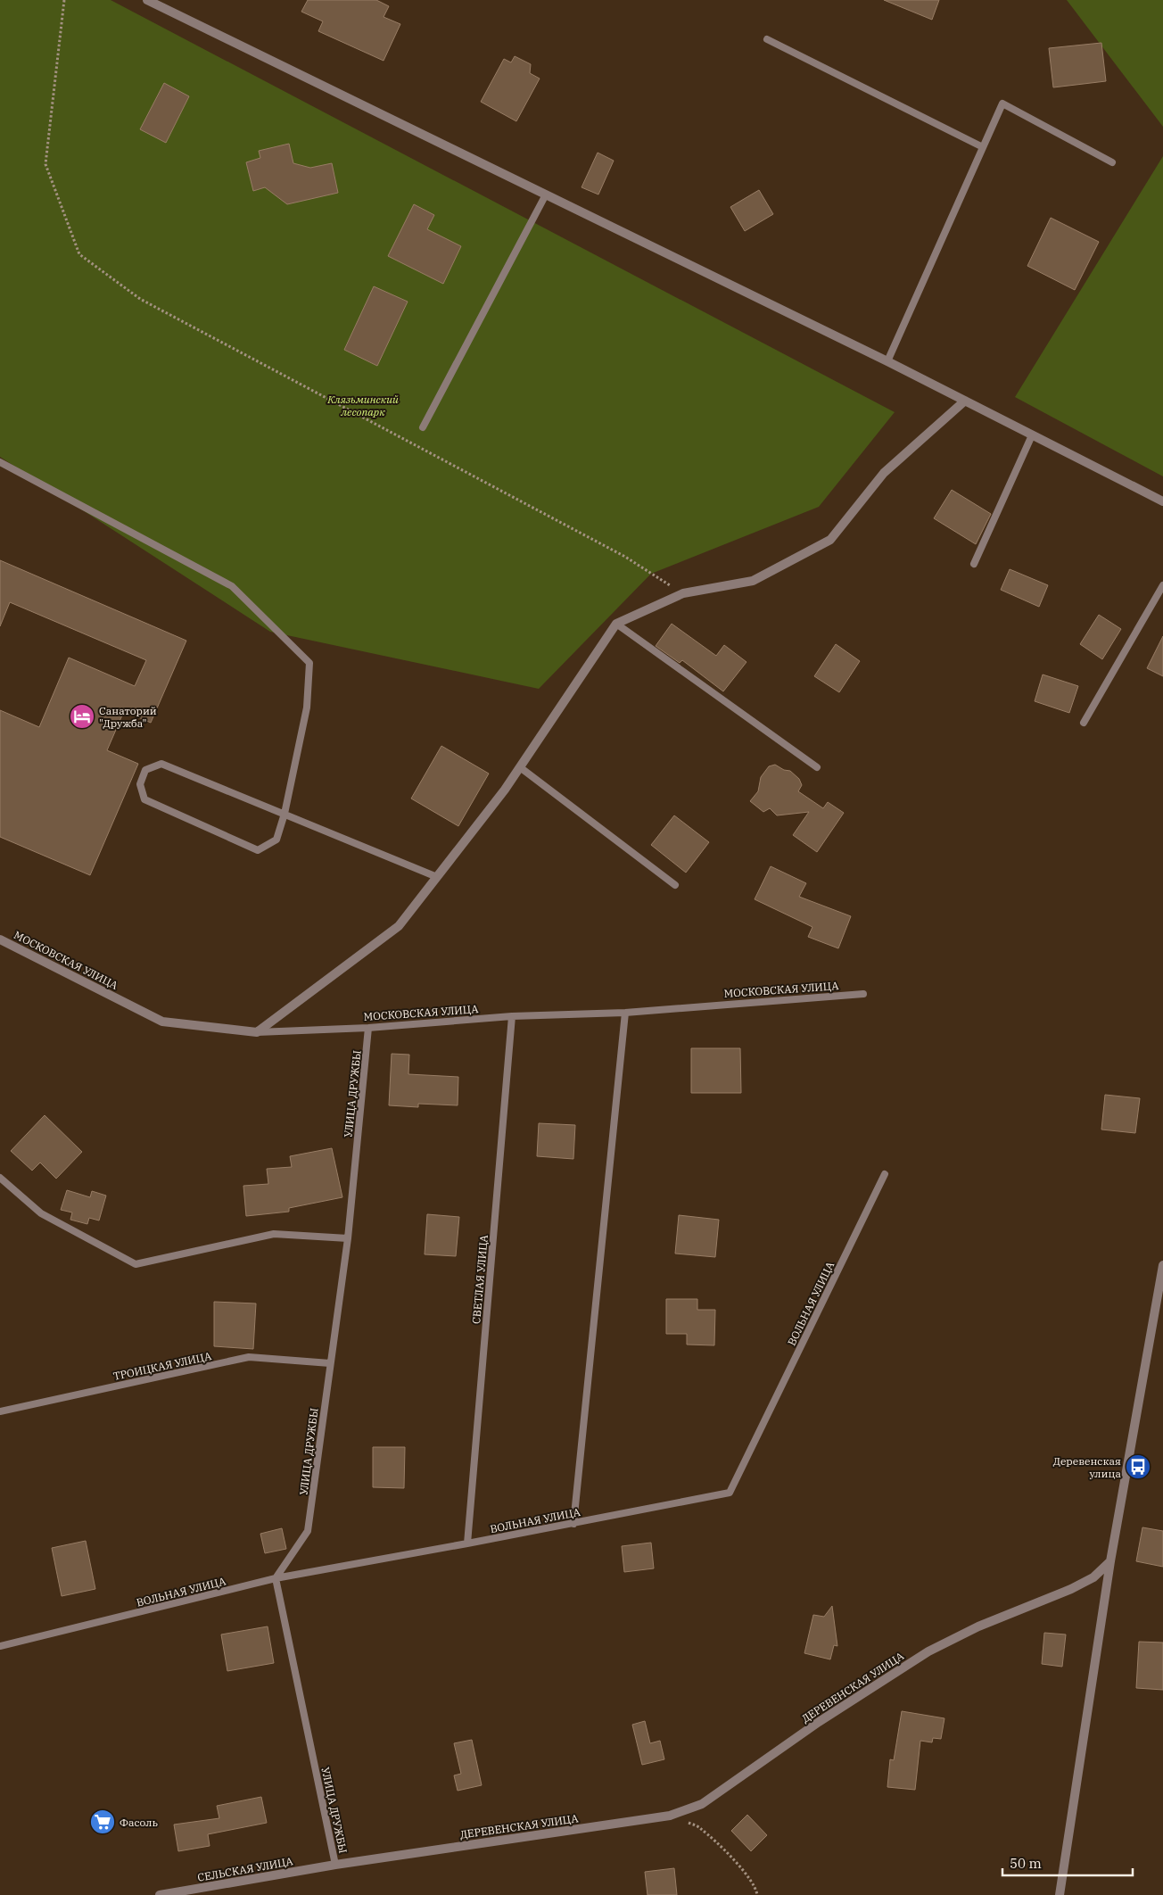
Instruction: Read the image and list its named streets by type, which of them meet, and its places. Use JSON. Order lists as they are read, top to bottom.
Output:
{
  "streets": {
    "street": ["МОСКОВСКАЯ УЛИЦА", "ДЕРЕВЕНСКАЯ УЛИЦА", "СЕЛЬСКАЯ УЛИЦА"],
    "lane": [
      "УЛИЦА ДРУЖБЫ",
      "СВЕТЛАЯ УЛИЦА",
      "ВОЛЬНАЯ УЛИЦА",
      "ТРОИЦКАЯ УЛИЦА"
    ]
  },
  "crossings": [
    ["МОСКОВСКАЯ УЛИЦА", "УЛИЦА ДРУЖБЫ"],
    ["МОСКОВСКАЯ УЛИЦА", "СВЕТЛАЯ УЛИЦА"],
    ["УЛИЦА ДРУЖБЫ", "ВОЛЬНАЯ УЛИЦА"],
    ["УЛИЦА ДРУЖБЫ", "ТРОИЦКАЯ УЛИЦА"],
    ["УЛИЦА ДРУЖБЫ", "ДЕРЕВЕНСКАЯ УЛИЦА"],
    ["УЛИЦА ДРУЖБЫ", "СЕЛЬСКАЯ УЛИЦА"],
    ["СВЕТЛАЯ УЛИЦА", "ВОЛЬНАЯ УЛИЦА"],
    ["ДЕРЕВЕНСКАЯ УЛИЦА", "СЕЛЬСКАЯ УЛИЦА"]
  ],
  "parks": ["Клязьминский лесопарк"],
  "places": {
    "hotel": ["Санаторий \"Дружба\""],
    "bus stop": ["Деревенская улица"],
    "supermarket": ["Фасоль"]
  },
  "scale_bar": "50 m"
}
